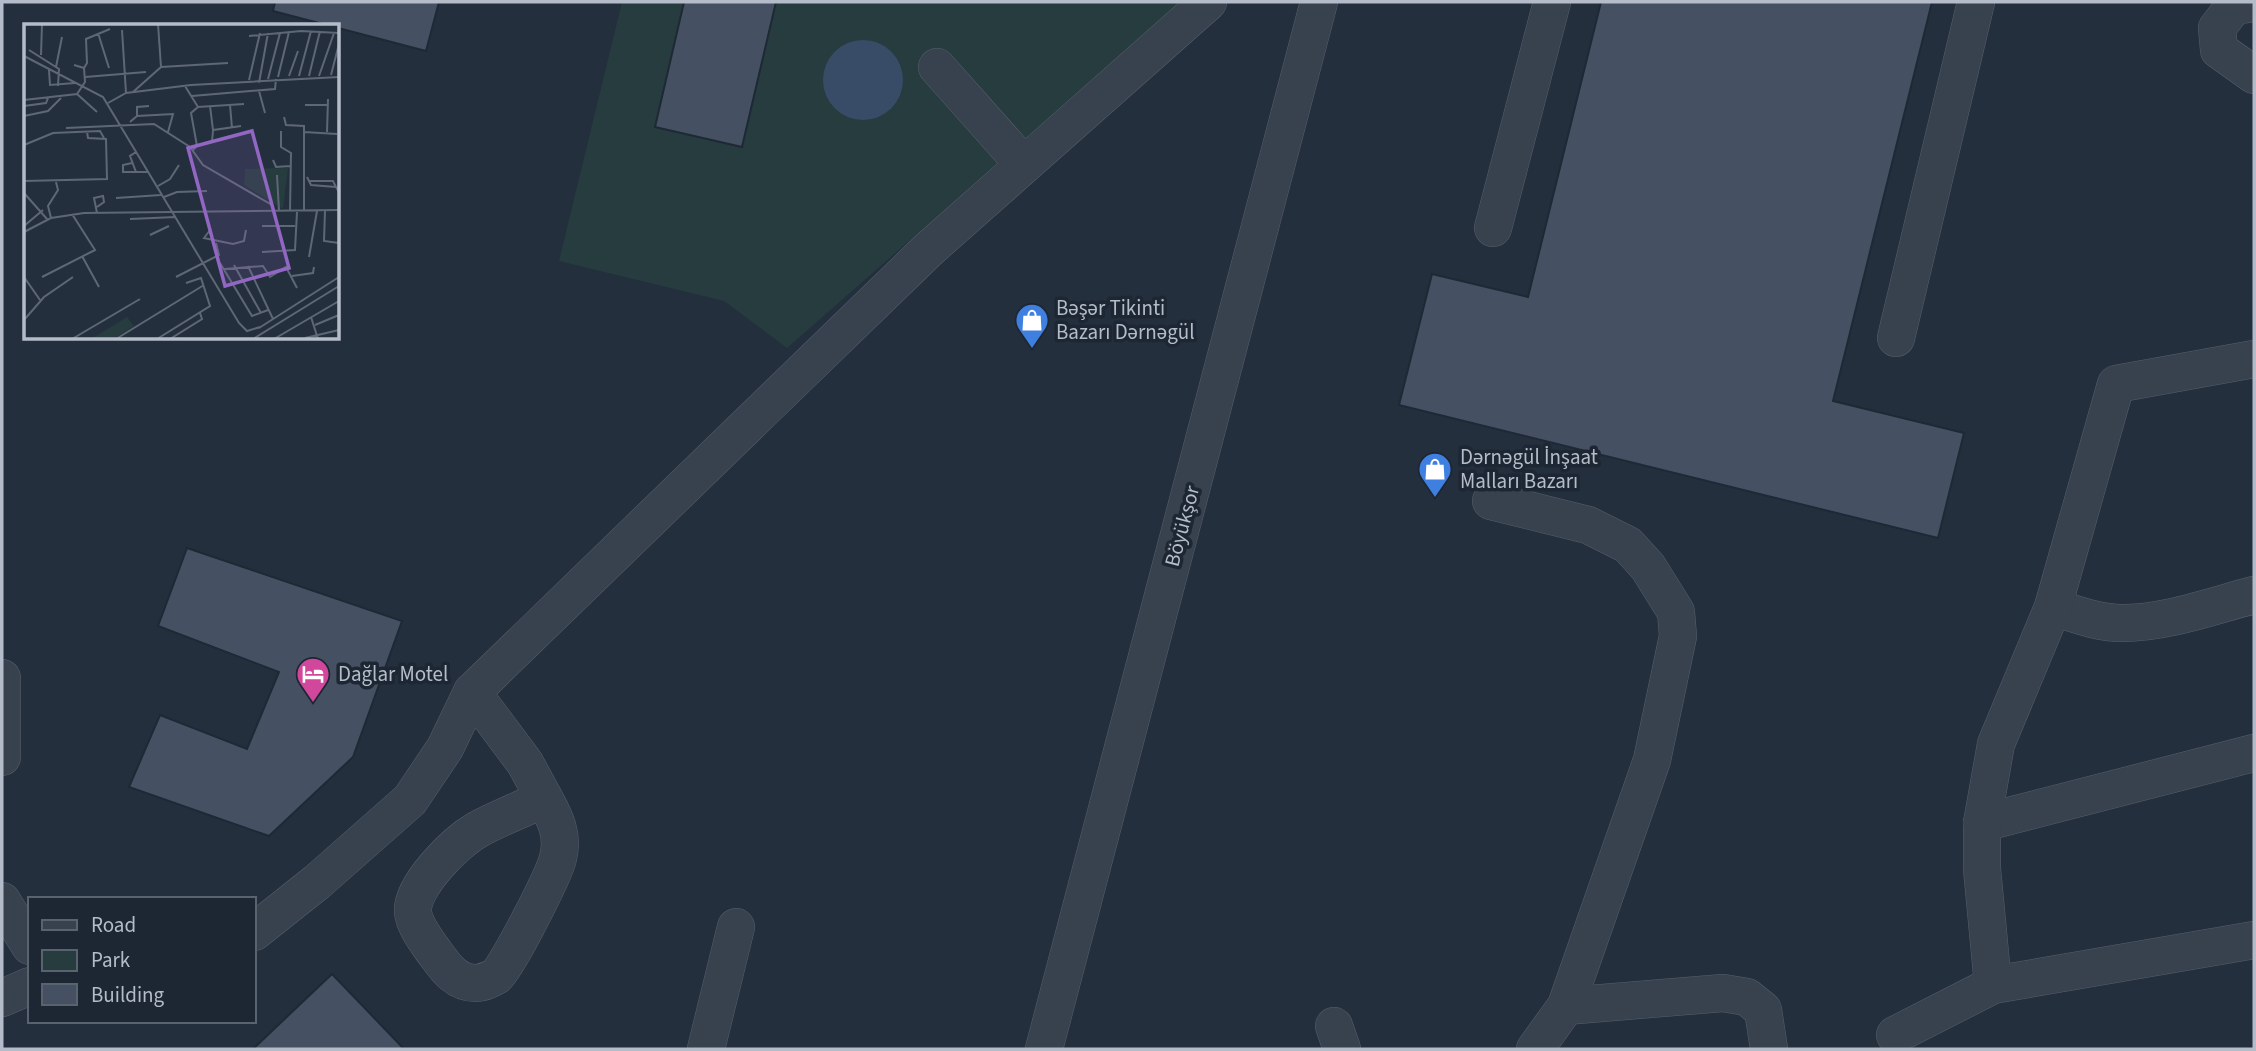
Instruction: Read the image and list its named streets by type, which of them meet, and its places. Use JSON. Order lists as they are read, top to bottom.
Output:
{
  "streets": {
    "street": ["Böyükşor"]
  },
  "places": {
    "shop": ["Bəşər Tikinti Bazarı Dərnəgül", "Dərnəgül İnşaat Malları Bazarı"],
    "hotel": ["Dağlar Motel"]
  },
  "legend": ["Road", "Park", "Building"]
}
